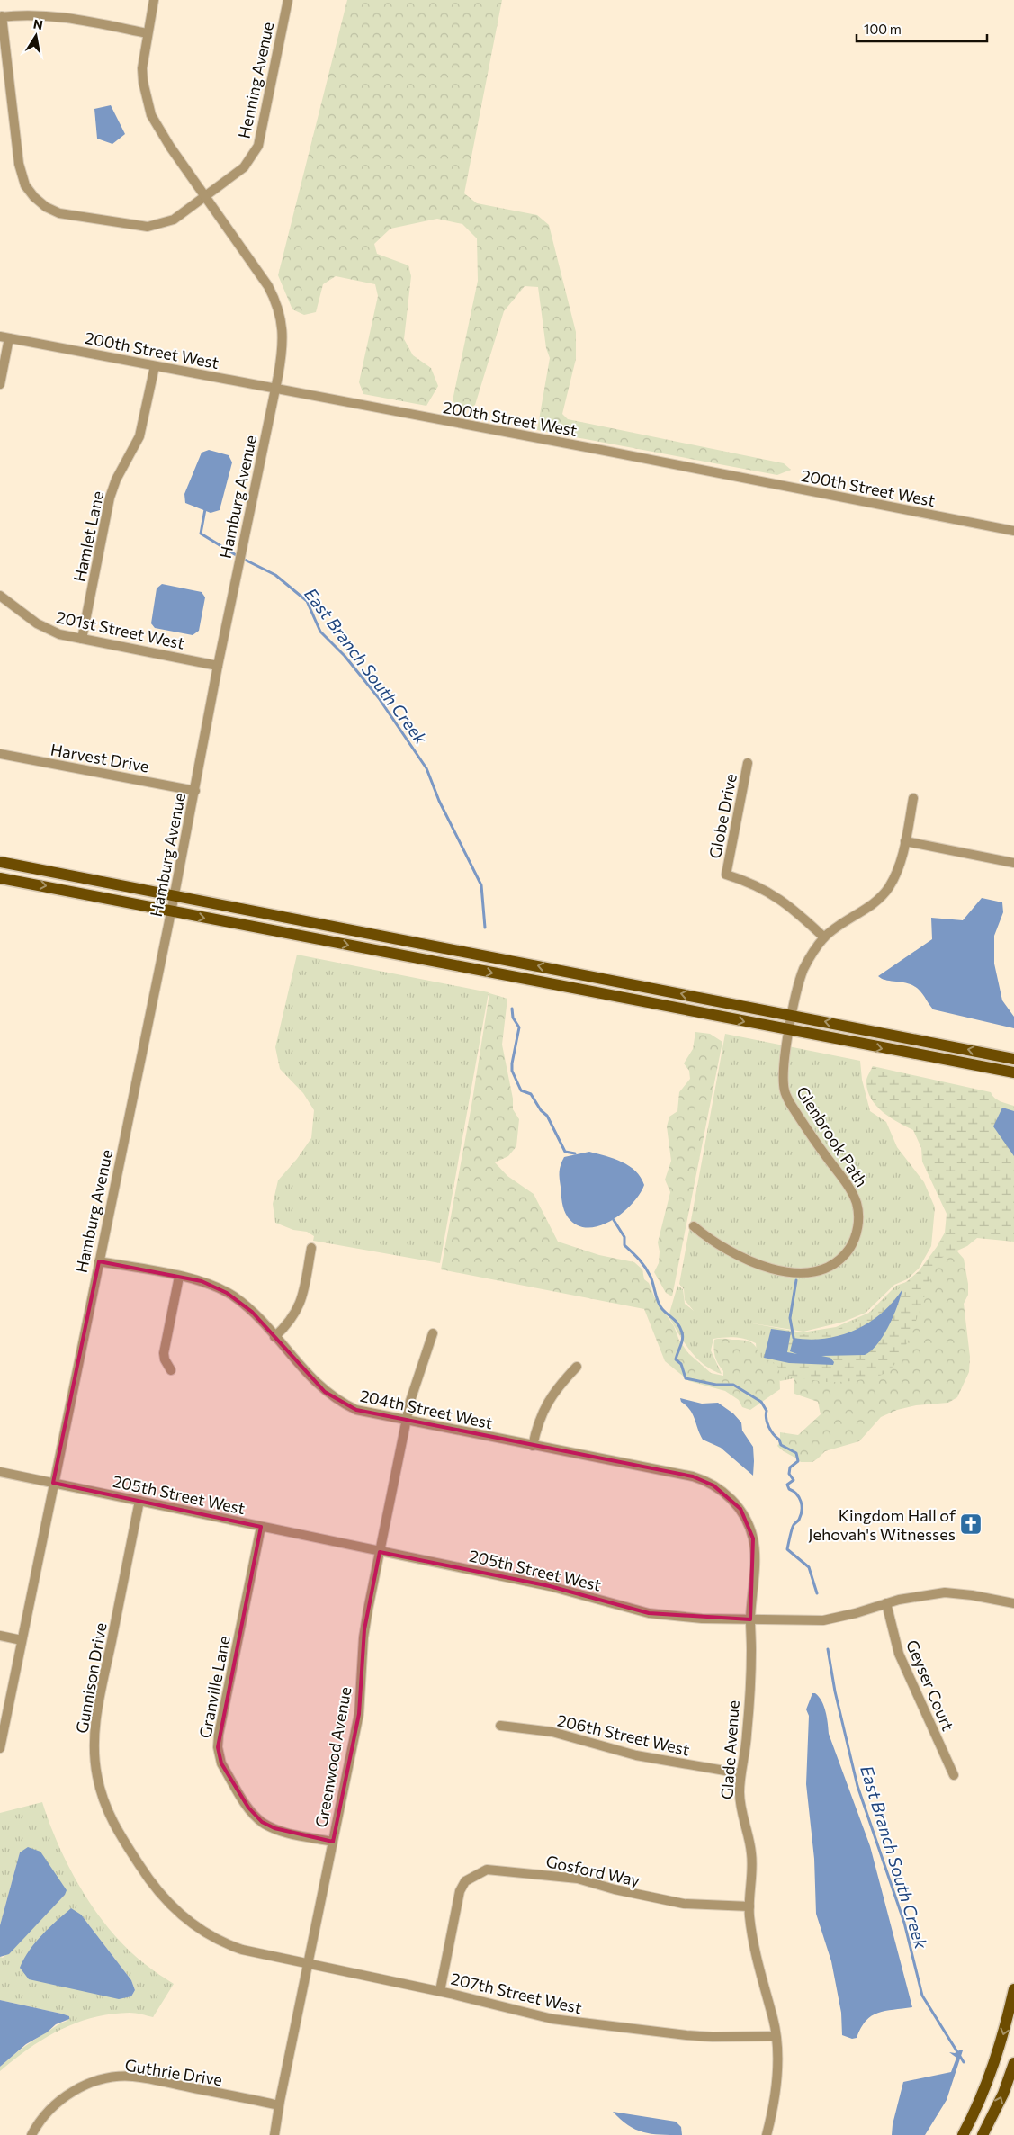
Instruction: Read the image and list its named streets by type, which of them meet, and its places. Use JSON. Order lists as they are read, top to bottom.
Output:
{
  "streets": {
    "street": [
      "Henning Avenue",
      "200th Street West",
      "Hamburg Avenue",
      "Hamlet Lane",
      "201st Street West",
      "Harvest Drive",
      "Globe Drive",
      "Glenbrook Path",
      "204th Street West",
      "205th Street West",
      "Gunnison Drive",
      "Geyser Court",
      "Granville Lane",
      "206th Street West",
      "Glade Avenue",
      "Greenwood Avenue",
      "Gosford Way",
      "207th Street West",
      "Guthrie Drive"
    ]
  },
  "crossings": [
    ["Henning Avenue", "Hamburg Avenue"],
    ["200th Street West", "Hamburg Avenue"],
    ["200th Street West", "Hamlet Lane"],
    ["Hamburg Avenue", "201st Street West"],
    ["Hamburg Avenue", "Harvest Drive"],
    ["Hamburg Avenue", "204th Street West"],
    ["Hamburg Avenue", "205th Street West"],
    ["Hamlet Lane", "201st Street West"],
    ["Globe Drive", "Glenbrook Path"],
    ["204th Street West", "Glade Avenue"],
    ["204th Street West", "Greenwood Avenue"],
    ["205th Street West", "Gunnison Drive"],
    ["205th Street West", "Geyser Court"],
    ["205th Street West", "Granville Lane"],
    ["205th Street West", "Glade Avenue"],
    ["205th Street West", "Greenwood Avenue"],
    ["Gunnison Drive", "Greenwood Avenue"],
    ["Gunnison Drive", "207th Street West"],
    ["Granville Lane", "Greenwood Avenue"],
    ["206th Street West", "Glade Avenue"],
    ["Glade Avenue", "Gosford Way"],
    ["Glade Avenue", "207th Street West"],
    ["Greenwood Avenue", "207th Street West"],
    ["Greenwood Avenue", "Guthrie Drive"],
    ["Gosford Way", "207th Street West"]
  ],
  "water": ["East Branch South Creek"],
  "places": {
    "church": ["Kingdom Hall of Jehovah's Witnesses"]
  },
  "scale_bar": "100 m",
  "north": "top"
}
